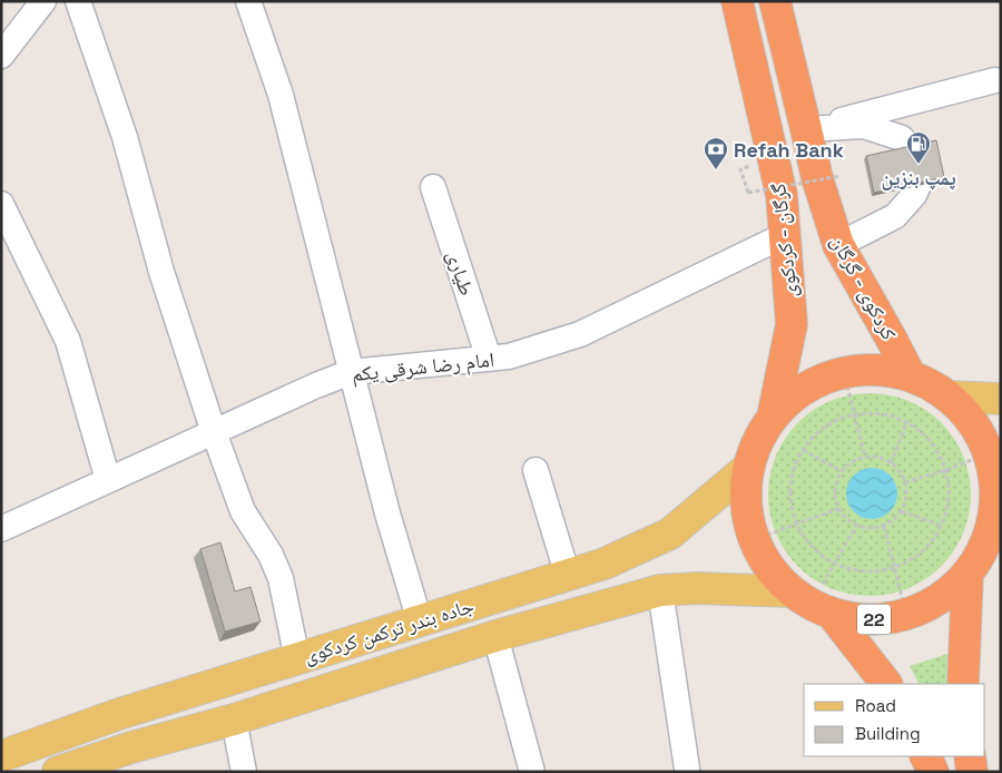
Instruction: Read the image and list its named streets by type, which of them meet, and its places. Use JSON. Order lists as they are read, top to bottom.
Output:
{
  "streets": {
    "highway": ["گرگان - کردکوی", "کردکوی - گرگان", "22"],
    "main road": ["جاده بندر ترکمن کردکوی"],
    "street": ["طیاری", "امام رضا شرقی یکم"]
  },
  "crossings": [
    ["گرگان - کردکوی", "امام رضا شرقی یکم"],
    ["گرگان - کردکوی", "22"],
    ["طیاری", "امام رضا شرقی یکم"],
    ["کردکوی - گرگان", "22"],
    ["22", "جاده بندر ترکمن کردکوی"]
  ],
  "places": {
    "fuel station": ["پمپ بنزین"],
    "bank": ["Refah Bank"]
  },
  "legend": ["Road", "Building"]
}
